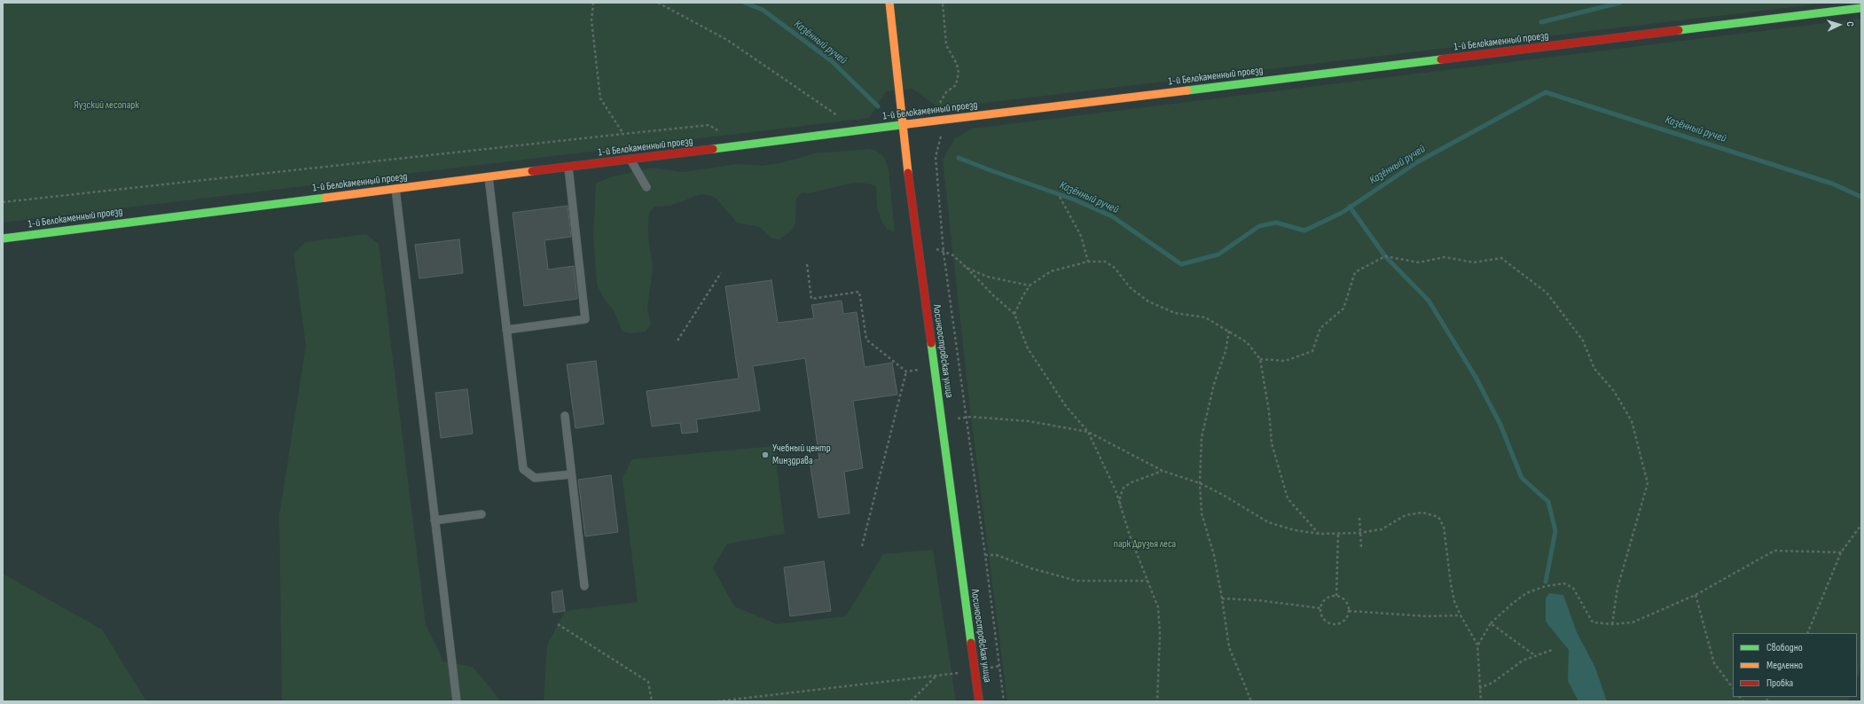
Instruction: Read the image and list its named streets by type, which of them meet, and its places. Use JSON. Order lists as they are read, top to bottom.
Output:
{
  "streets": {
    "street": ["1-й Белокаменный проезд", "Лосиноостровская улица"]
  },
  "crossings": [
    ["1-й Белокаменный проезд", "Лосиноостровская улица"]
  ],
  "water": ["Казённый ручей"],
  "parks": ["Яузский лесопарк", "парк Друзья леса"],
  "places": ["Учебный центр Минздрава"],
  "legend": ["Свободно", "Медленно", "Пробка"],
  "north": "right"
}
